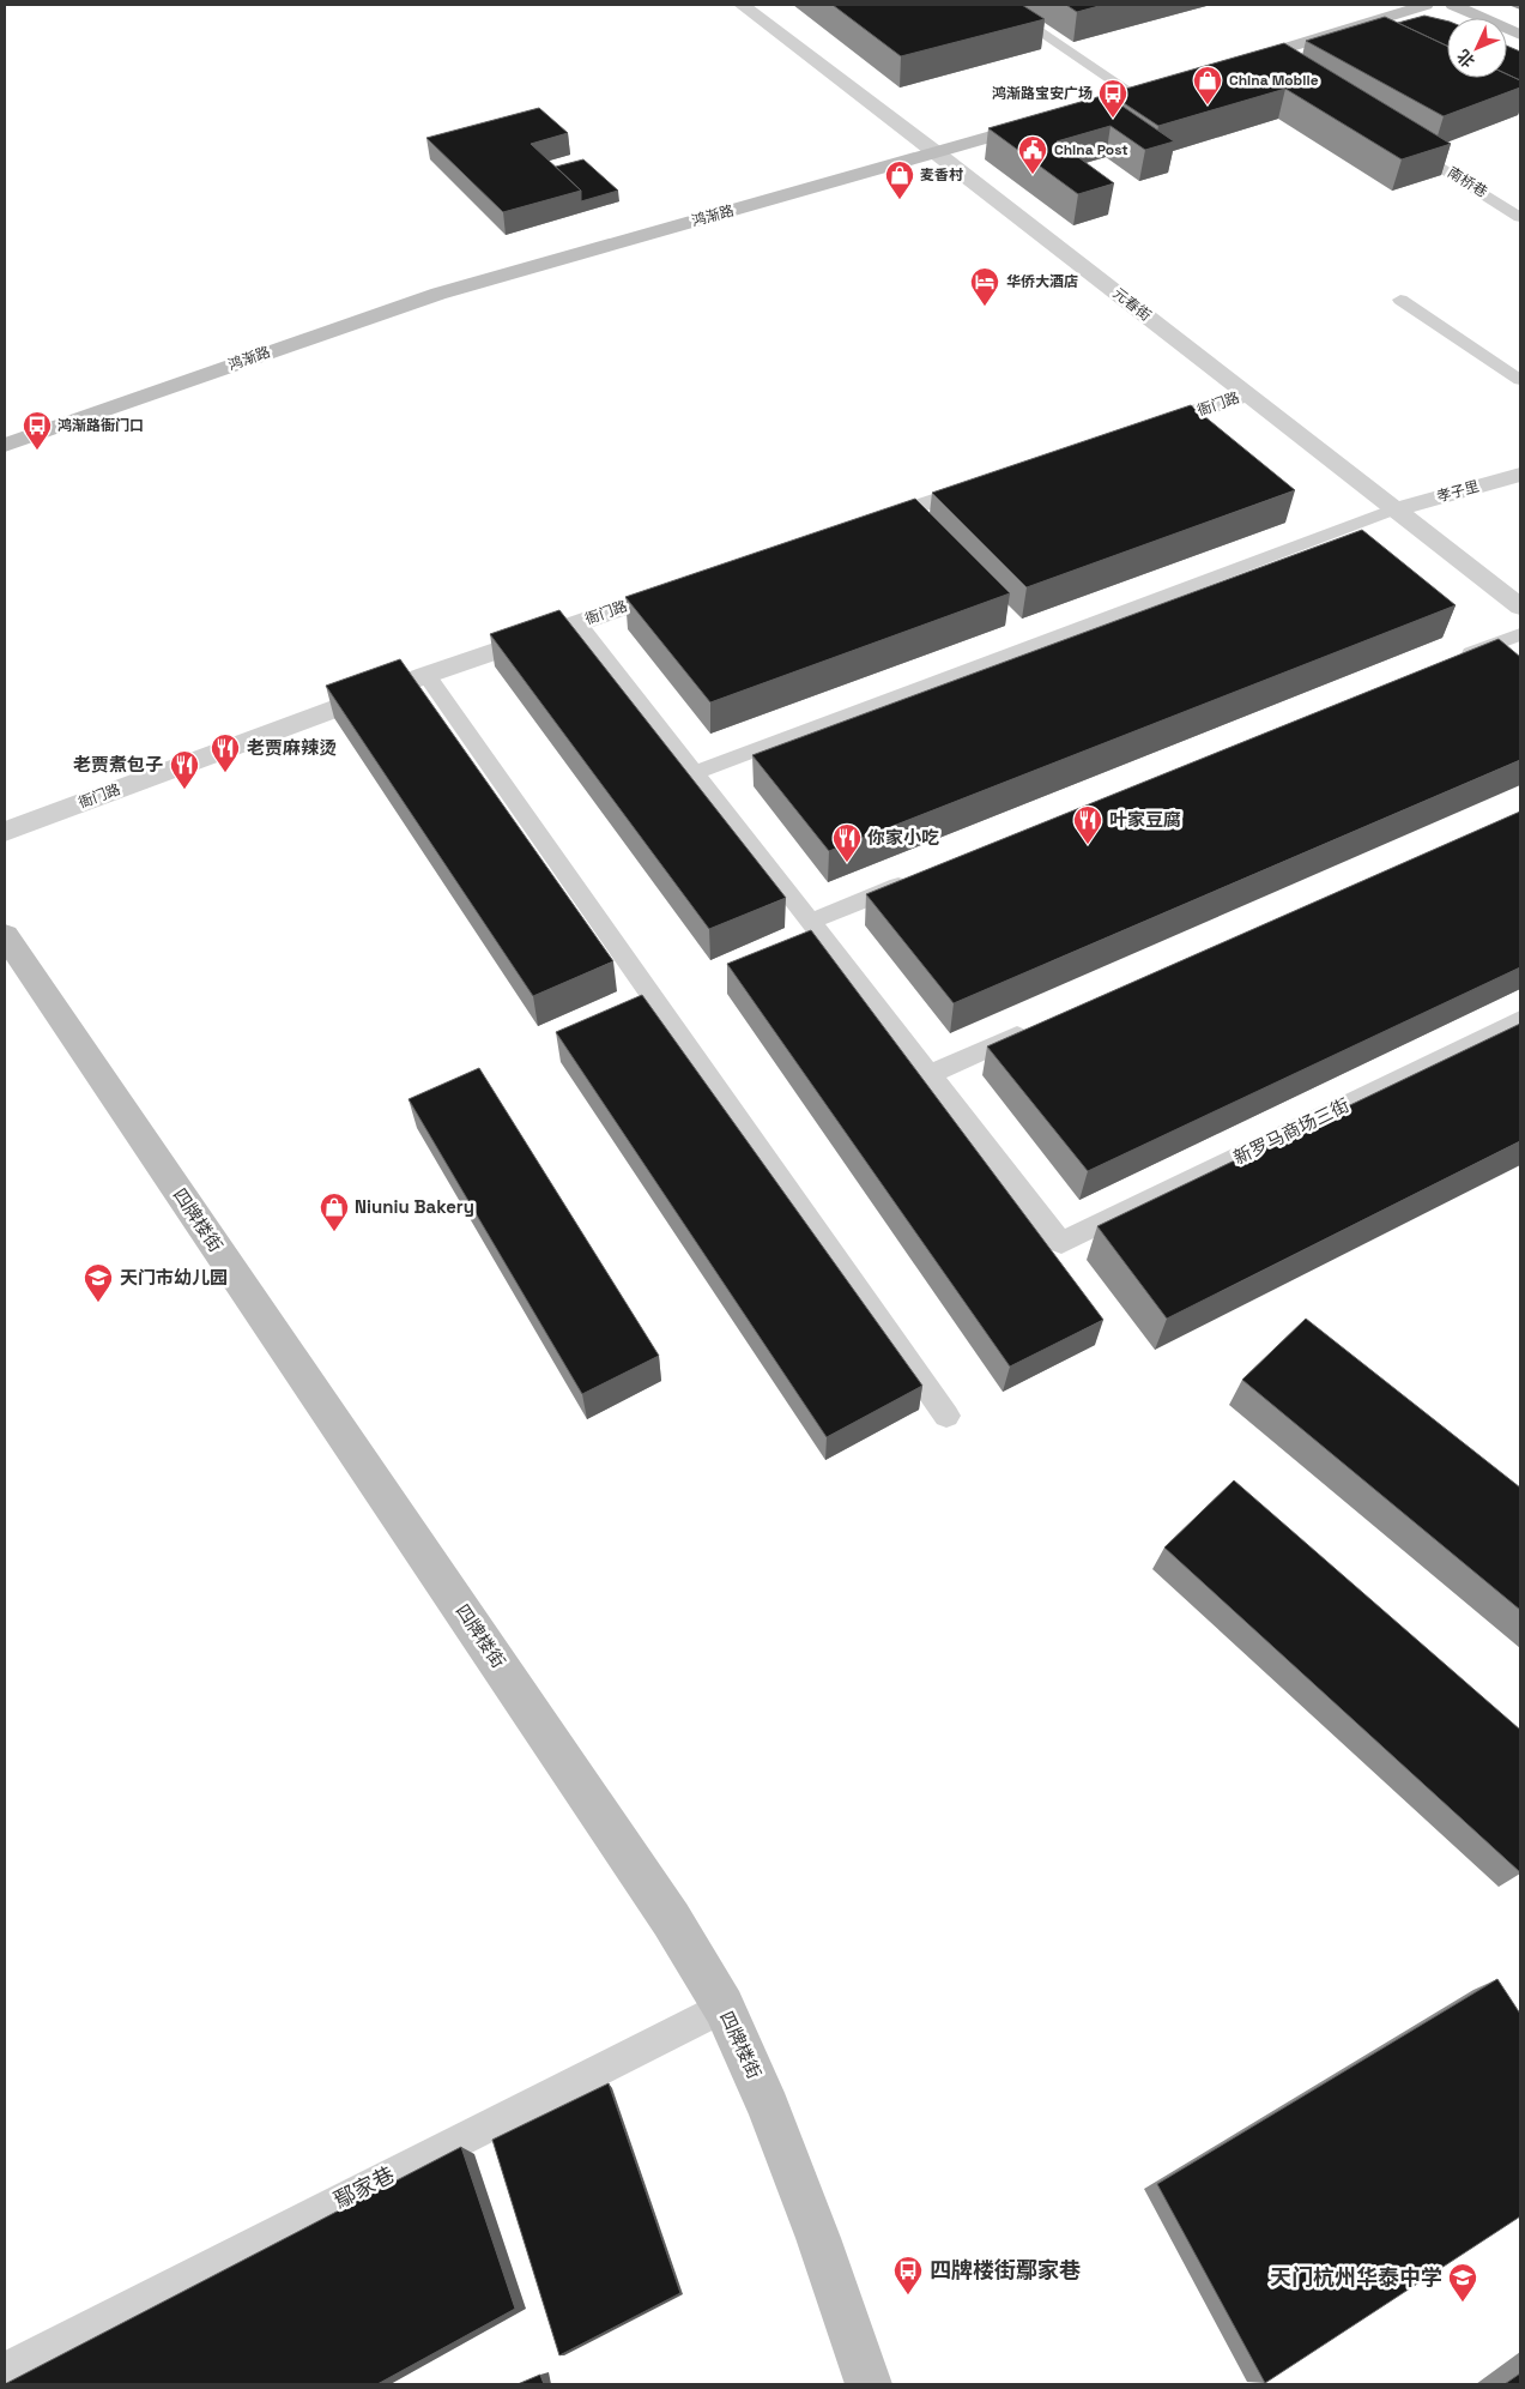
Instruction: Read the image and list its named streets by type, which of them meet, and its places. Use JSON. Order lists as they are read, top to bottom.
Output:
{
  "streets": {
    "street": [
      "鸿渐路",
      "元春街",
      "衙门路",
      "孝子里",
      "四牌楼街"
    ],
    "lane": ["南桥巷", "新罗马商场三街", "鄢家巷"]
  },
  "crossings": [
    ["鸿渐路", "元春街"],
    ["元春街", "衙门路"],
    ["元春街", "孝子里"],
    ["四牌楼街", "鄢家巷"]
  ],
  "places": {
    "shop": ["China Mobile", "麦香村", "Niuniu Bakery"],
    "bus stop": ["鸿渐路宝安广场", "鸿渐路衙门口", "四牌楼街鄢家巷"],
    "public building": ["China Post"],
    "hotel": ["华侨大酒店"],
    "restaurant": [
      "老贾麻辣烫",
      "老贾煮包子",
      "叶家豆腐",
      "你家小吃"
    ],
    "school or university": ["天门市幼儿园", "天门杭州华泰中学"]
  },
  "north": "bottom left"
}
